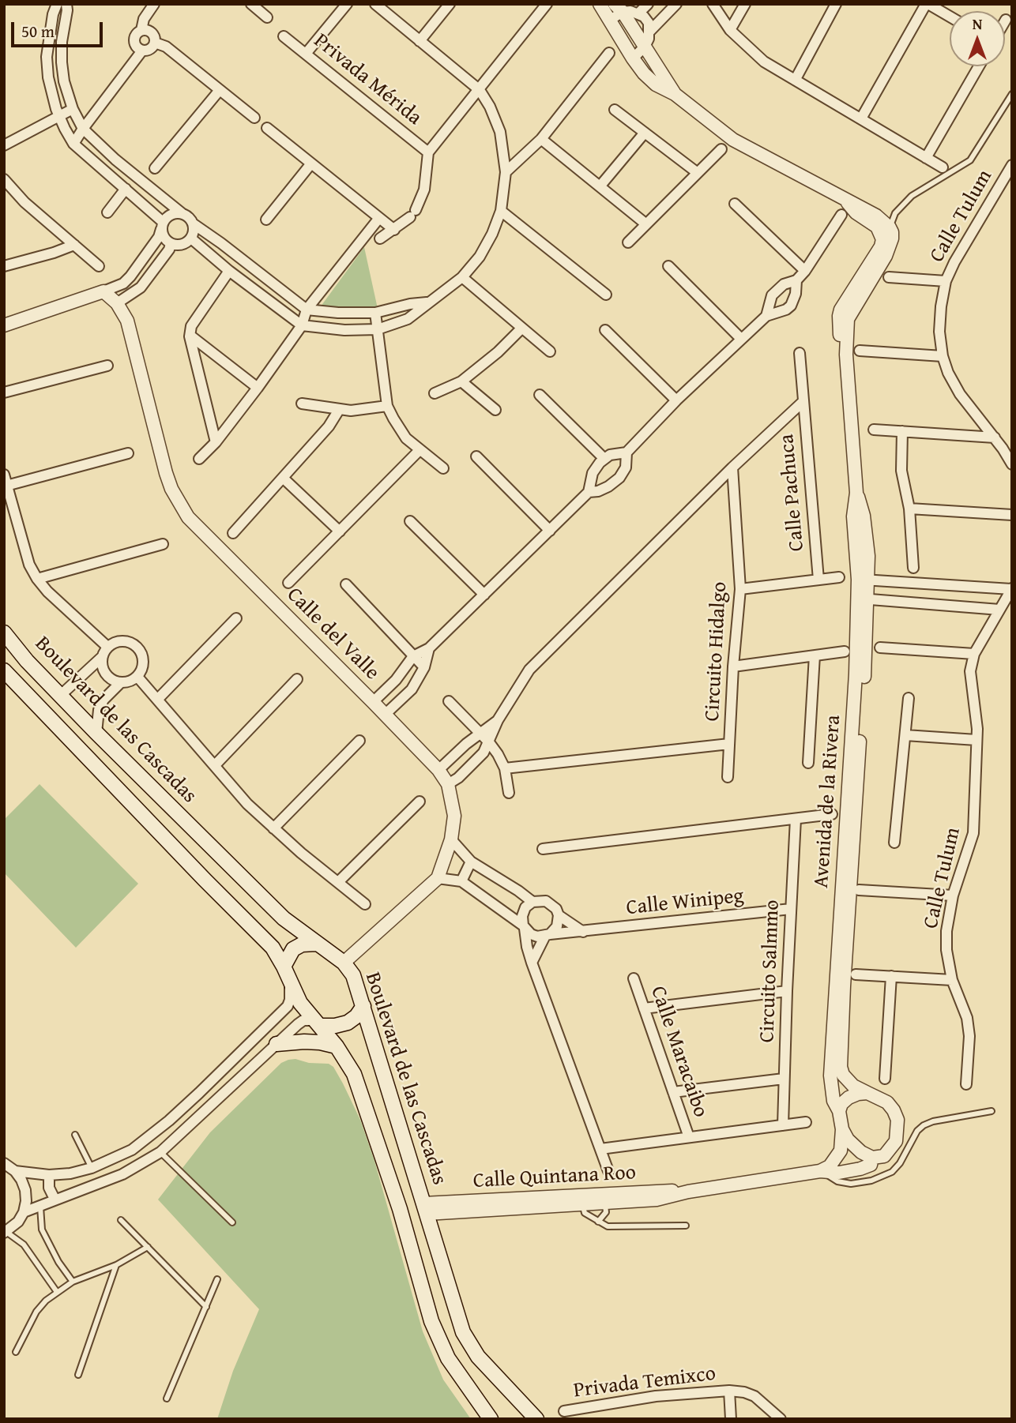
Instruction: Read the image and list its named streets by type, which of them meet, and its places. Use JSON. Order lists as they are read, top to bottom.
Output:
{
  "streets": {
    "main road": ["Boulevard de las Cascadas"],
    "street": [
      "Privada Mérida",
      "Calle Tulum",
      "Calle Pachuca",
      "Calle del Valle",
      "Circuito Hidalgo",
      "Avenida de la Rivera",
      "Calle Winipeg",
      "Circuito Salmmo",
      "Calle Maracaibo",
      "Calle Quintana Roo",
      "Privada Temixco"
    ]
  },
  "crossings": [
    ["Calle del Valle", "Boulevard de las Cascadas"],
    ["Boulevard de las Cascadas", "Calle Quintana Roo"],
    ["Avenida de la Rivera", "Calle Quintana Roo"],
    ["Calle Winipeg", "Circuito Salmmo"]
  ],
  "scale_bar": "50 m",
  "north": "top"
}
